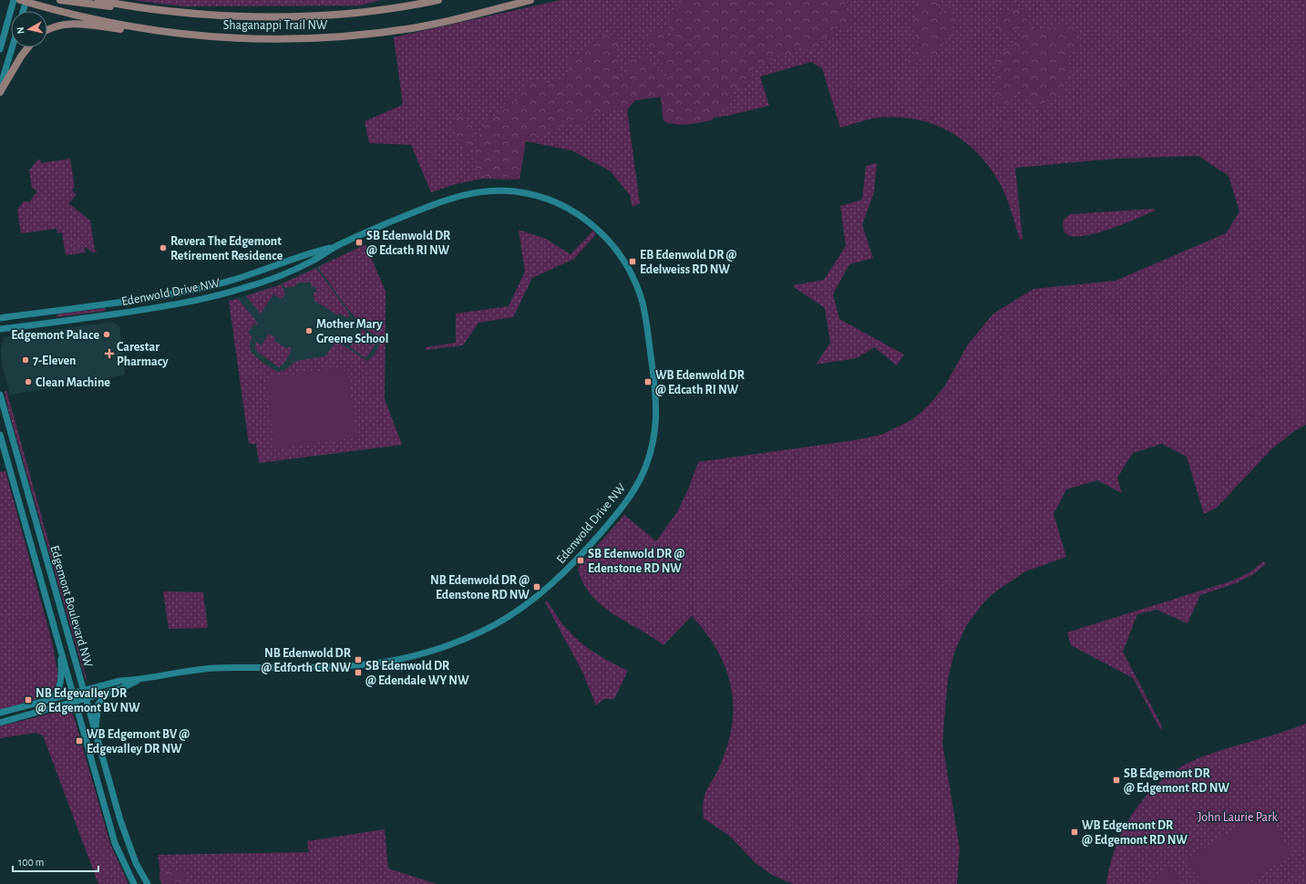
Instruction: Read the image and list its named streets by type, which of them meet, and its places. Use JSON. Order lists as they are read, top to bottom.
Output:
{
  "streets": {
    "main road": ["Shaganappi Trail NW"],
    "street": ["Edenwold Drive NW", "Edgemont Boulevard NW"]
  },
  "crossings": [
    ["Edenwold Drive NW", "Edgemont Boulevard NW"]
  ],
  "parks": ["John Laurie Park"],
  "places": {
    "transit": [
      "SB Edenwold DR @ Edcath RI NW",
      "EB Edenwold DR @ Edelweiss RD NW",
      "WB Edenwold DR @ Edcath RI NW",
      "SB Edenwold DR @ Edenstone RD NW",
      "NB Edenwold DR @ Edenstone RD NW",
      "NB Edenwold DR @ Edforth CR NW",
      "SB Edenwold DR @ Edendale WY NW",
      "NB Edgevalley DR @ Edgemont BV NW",
      "WB Edgemont BV @ Edgevalley DR NW",
      "SB Edgemont DR @ Edgemont RD NW",
      "WB Edgemont DR @ Edgemont RD NW"
    ],
    "other": [
      "Revera The Edgemont Retirement Residence",
      "Mother Mary Greene School",
      "Edgemont Palace",
      "7-Eleven",
      "Clean Machine"
    ],
    "health": ["Carestar Pharmacy"]
  },
  "scale_bar": "100 m",
  "north": "left"
}
